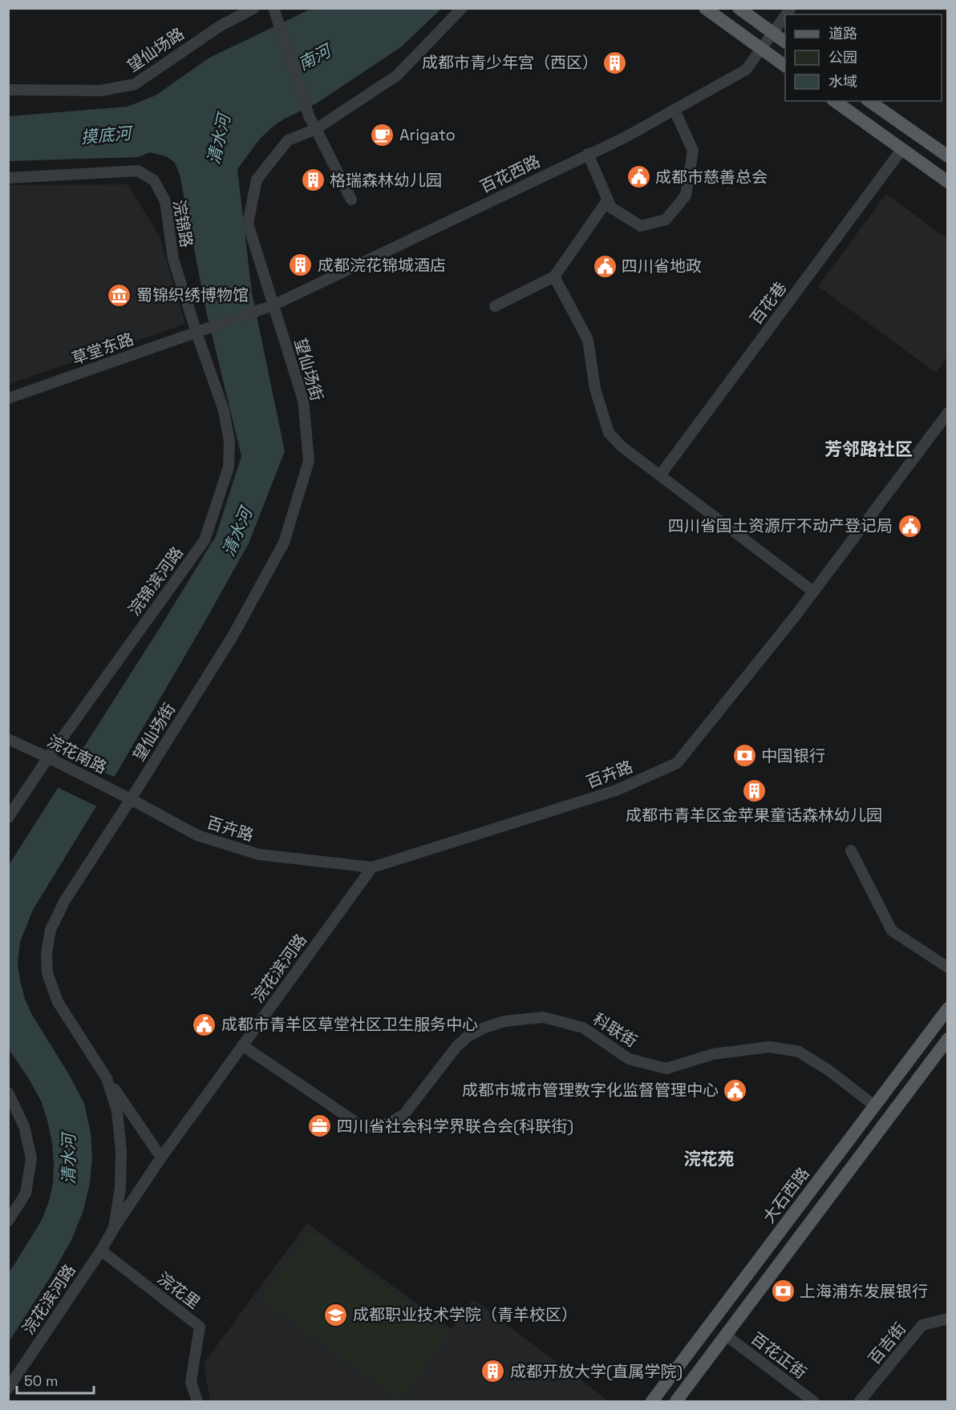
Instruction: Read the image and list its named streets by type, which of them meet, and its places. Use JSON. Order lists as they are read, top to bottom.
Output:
{
  "streets": {
    "main road": ["大石西路"],
    "street": [
      "望仙场路",
      "百花西路",
      "浣锦路",
      "百花巷",
      "草堂东路",
      "望仙场街",
      "浣锦滨河路",
      "浣花南路",
      "百卉路",
      "浣花滨河路",
      "科联街",
      "浣花里",
      "百吉街",
      "百花正街"
    ]
  },
  "crossings": [
    ["百花西路", "草堂东路"],
    ["百花西路", "望仙场街"],
    ["浣锦路", "草堂东路"],
    ["浣锦路", "浣锦滨河路"],
    ["草堂东路", "浣锦滨河路"],
    ["望仙场街", "浣花南路"],
    ["望仙场街", "百卉路"],
    ["望仙场街", "浣花滨河路"],
    ["浣锦滨河路", "浣花南路"],
    ["浣花南路", "百卉路"],
    ["浣花南路", "浣花滨河路"],
    ["百卉路", "浣花滨河路"],
    ["浣花滨河路", "科联街"],
    ["浣花滨河路", "浣花里"],
    ["科联街", "大石西路"]
  ],
  "districts": ["芳邻路社区", "浣花苑"],
  "water": ["南河", "摸底河", "清水河"],
  "places": {
    "building": [
      "成都市青少年宫（西区）",
      "格瑞森林幼儿园",
      "成都浣花锦城酒店",
      "成都市青羊区金苹果童话森林幼儿园",
      "成都开放大学(直属学院)"
    ],
    "cafe": ["Arigato"],
    "public building": [
      "成都市慈善总会",
      "四川省地政",
      "四川省国土资源厅不动产登记局",
      "成都市青羊区草堂社区卫生服务中心",
      "成都市城市管理数字化监督管理中心"
    ],
    "museum": ["蜀锦织绣博物馆"],
    "bank": ["中国银行", "上海浦东发展银行"],
    "office": ["四川省社会科学界联合会(科联街)"],
    "school or university": ["成都职业技术学院（青羊校区）"]
  },
  "legend": ["道路", "公园", "水域"],
  "scale_bar": "50 m"
}
